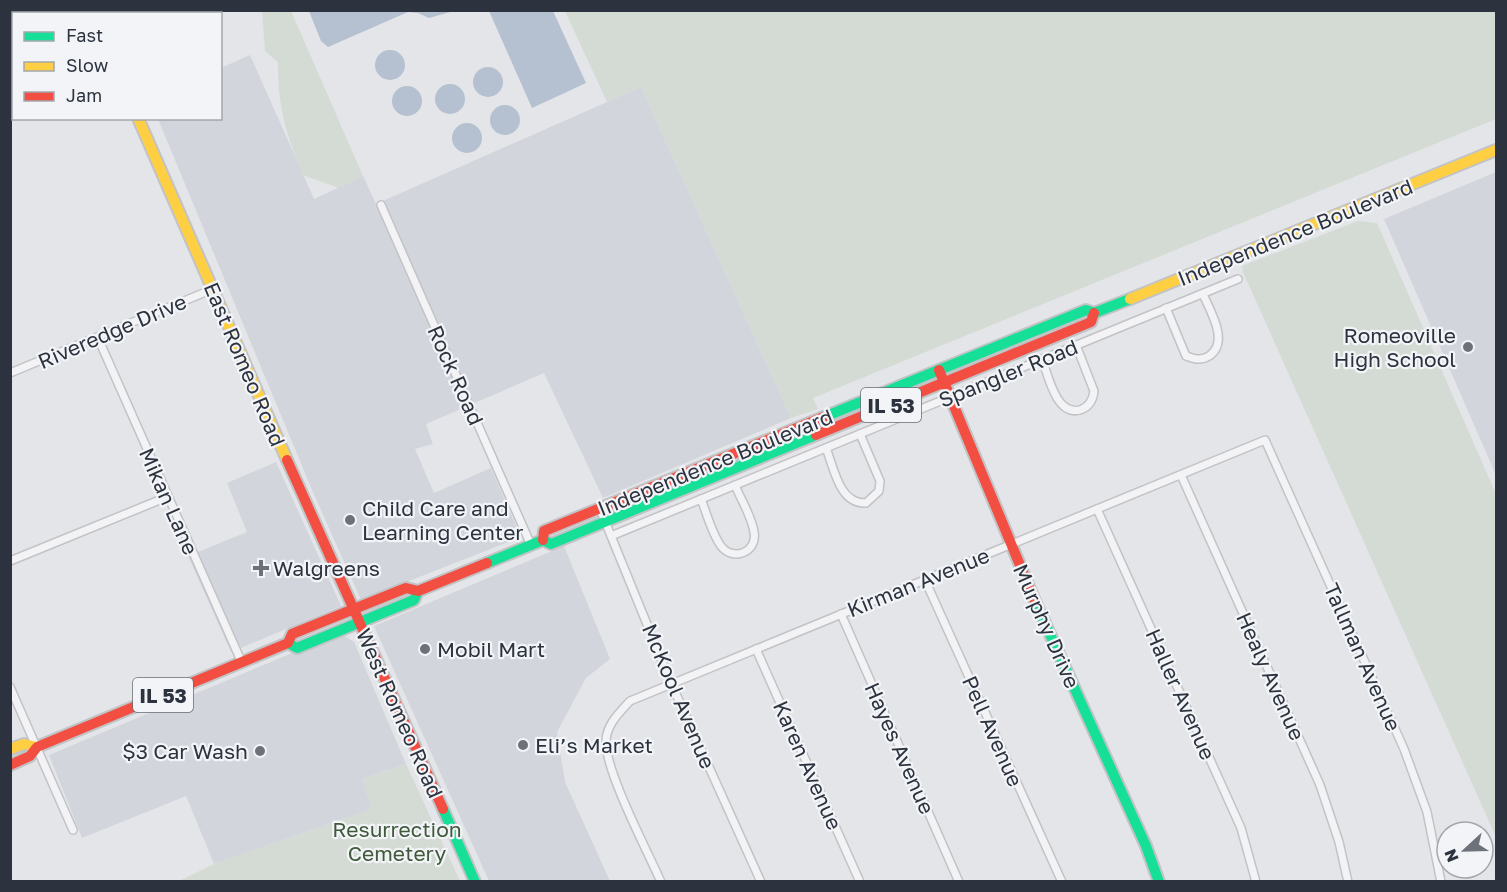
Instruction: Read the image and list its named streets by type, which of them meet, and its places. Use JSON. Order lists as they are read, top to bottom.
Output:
{
  "streets": {
    "main road": [
      "Independence Boulevard",
      "East Romeo Road",
      "IL 53",
      "Murphy Drive",
      "West Romeo Road"
    ],
    "street": [
      "Riveredge Drive",
      "Spangler Road",
      "Rock Road",
      "Mikan Lane",
      "Kirman Avenue",
      "Tallman Avenue",
      "Healy Avenue",
      "Haller Avenue",
      "McKool Avenue",
      "Pell Avenue",
      "Hayes Avenue",
      "Karen Avenue"
    ]
  },
  "crossings": [
    ["Independence Boulevard", "East Romeo Road"],
    ["Independence Boulevard", "Rock Road"],
    ["Independence Boulevard", "Mikan Lane"],
    ["Independence Boulevard", "Murphy Drive"],
    ["Independence Boulevard", "McKool Avenue"],
    ["Independence Boulevard", "West Romeo Road"],
    ["Riveredge Drive", "East Romeo Road"],
    ["Riveredge Drive", "Mikan Lane"],
    ["East Romeo Road", "West Romeo Road"],
    ["Spangler Road", "Murphy Drive"],
    ["Spangler Road", "McKool Avenue"],
    ["Kirman Avenue", "Murphy Drive"],
    ["Kirman Avenue", "Tallman Avenue"],
    ["Kirman Avenue", "Healy Avenue"],
    ["Kirman Avenue", "Haller Avenue"],
    ["Kirman Avenue", "McKool Avenue"],
    ["Kirman Avenue", "Pell Avenue"],
    ["Kirman Avenue", "Hayes Avenue"],
    ["Kirman Avenue", "Karen Avenue"]
  ],
  "parks": ["Resurrection Cemetery"],
  "places": {
    "other": [
      "Romeoville High School",
      "Child Care and Learning Center",
      "Mobil Mart",
      "Eli’s Market",
      "$3 Car Wash"
    ],
    "health": ["Walgreens"]
  },
  "legend": ["Fast", "Slow", "Jam"],
  "north": "left"
}
